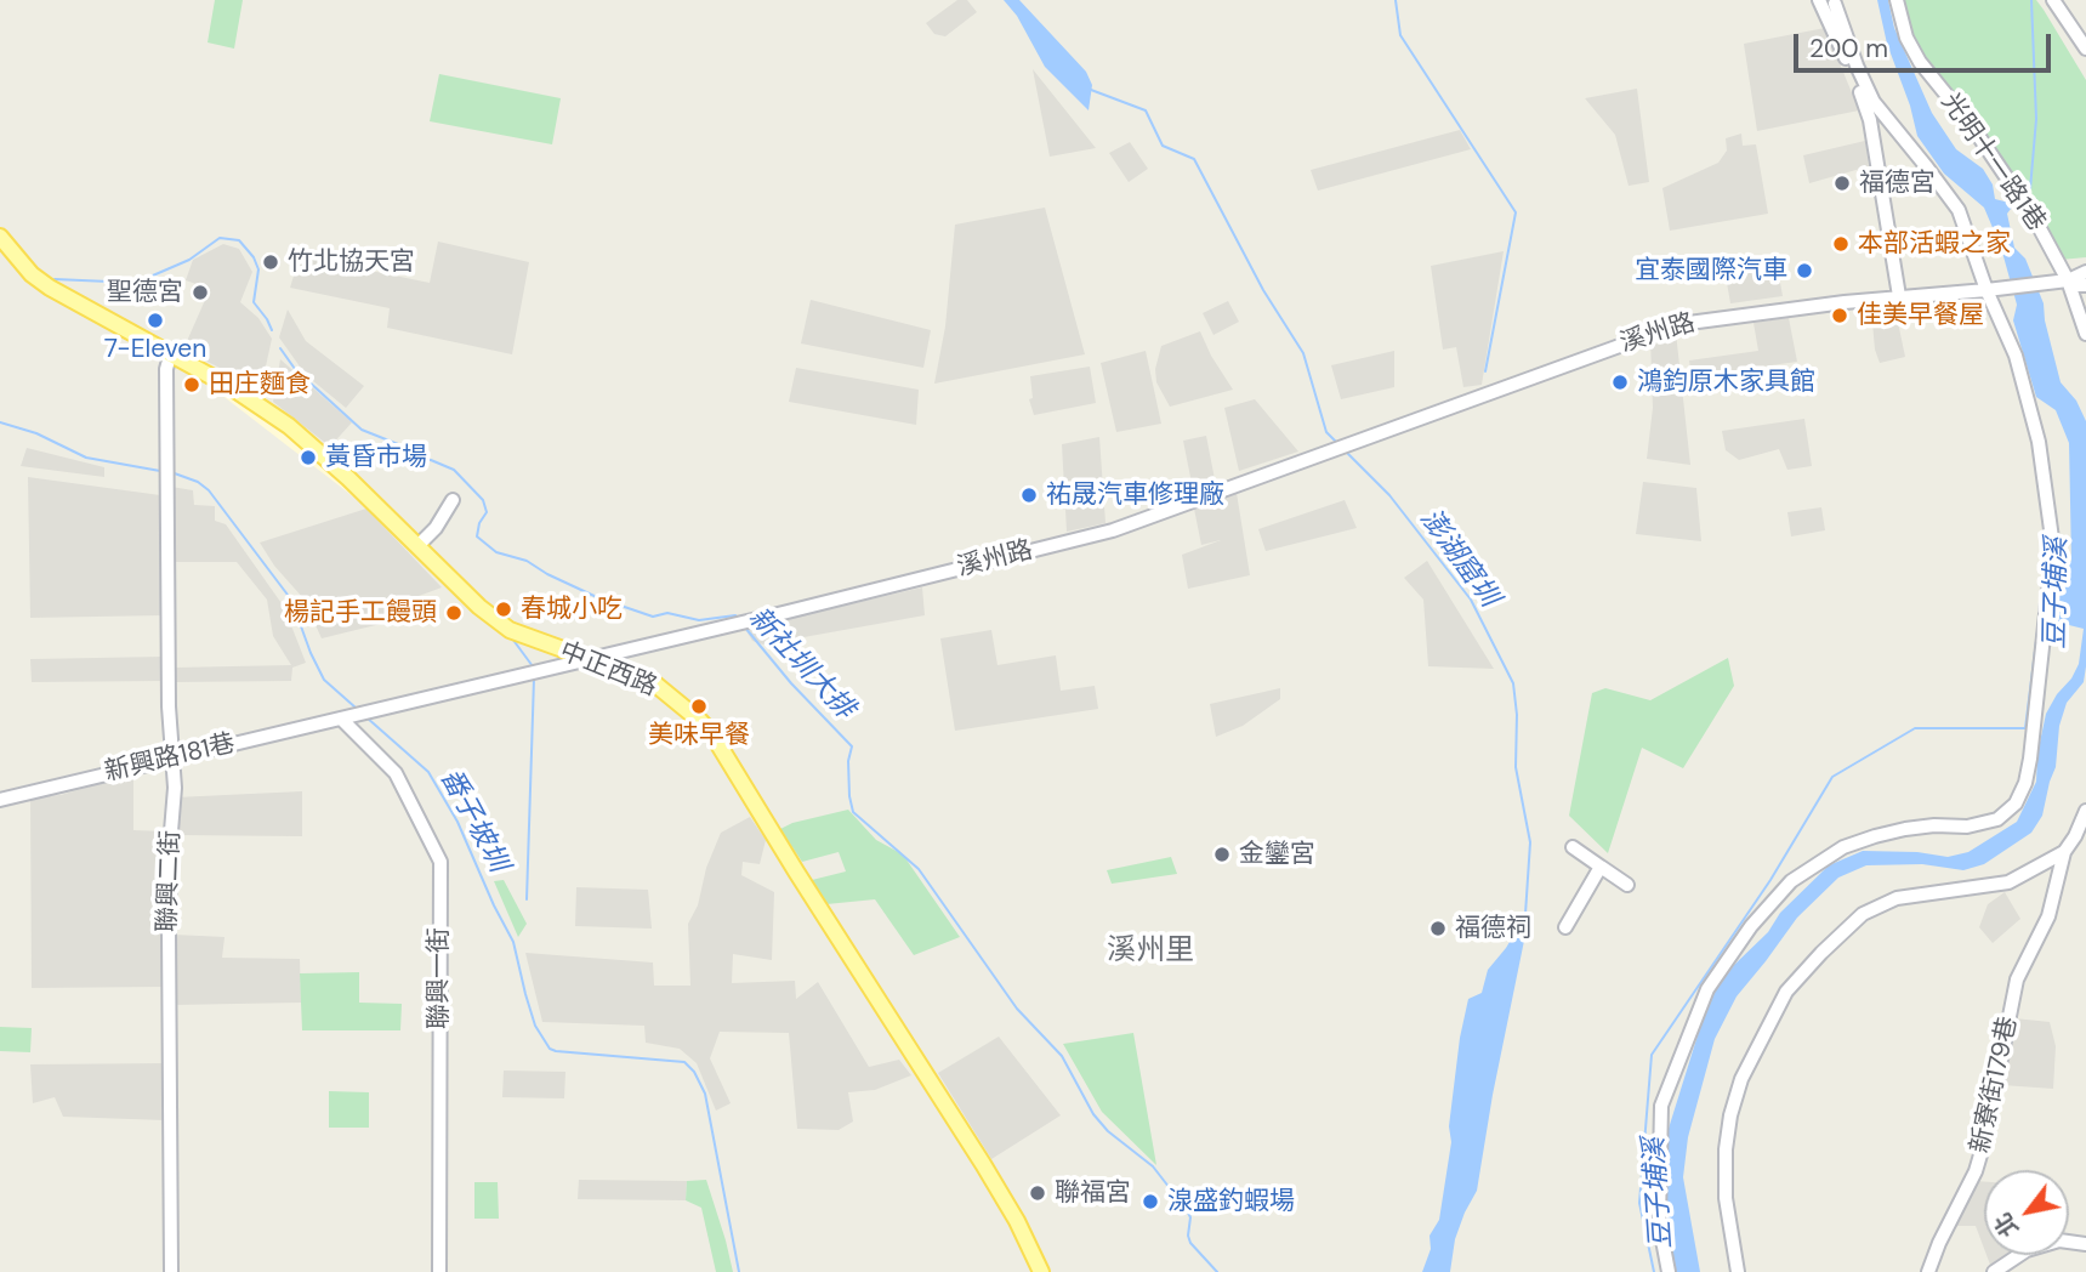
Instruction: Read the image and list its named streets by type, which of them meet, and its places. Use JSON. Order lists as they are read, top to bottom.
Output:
{
  "streets": {
    "main road": ["中正西路"],
    "street": [
      "光明十一路1巷",
      "溪州路",
      "新興路181巷",
      "聯興二街",
      "聯興一街",
      "新寮街179巷"
    ]
  },
  "crossings": [
    ["光明十一路1巷", "溪州路"],
    ["溪州路", "中正西路"],
    ["溪州路", "新興路181巷"],
    ["中正西路", "新興路181巷"],
    ["中正西路", "聯興二街"],
    ["新興路181巷", "聯興二街"],
    ["新興路181巷", "聯興一街"]
  ],
  "districts": ["溪州里"],
  "water": [
    "澎湖窟圳",
    "豆子埔溪",
    "新社圳大排",
    "番子坡圳"
  ],
  "places": [
    "福德宮",
    "本部活蝦之家",
    "竹北協天宮",
    "宜泰國際汽車",
    "聖德宮",
    "佳美早餐屋",
    "7-Eleven",
    "鴻鈞原木家具館",
    "田庄麵食",
    "黃昏市場",
    "祐晟汽車修理廠",
    "春城小吃",
    "楊記手工饅頭",
    "美味早餐",
    "金鑾宮",
    "福德祠",
    "聯福宮",
    "湶盛釣蝦場"
  ],
  "scale_bar": "200 m",
  "north": "bottom left"
}
